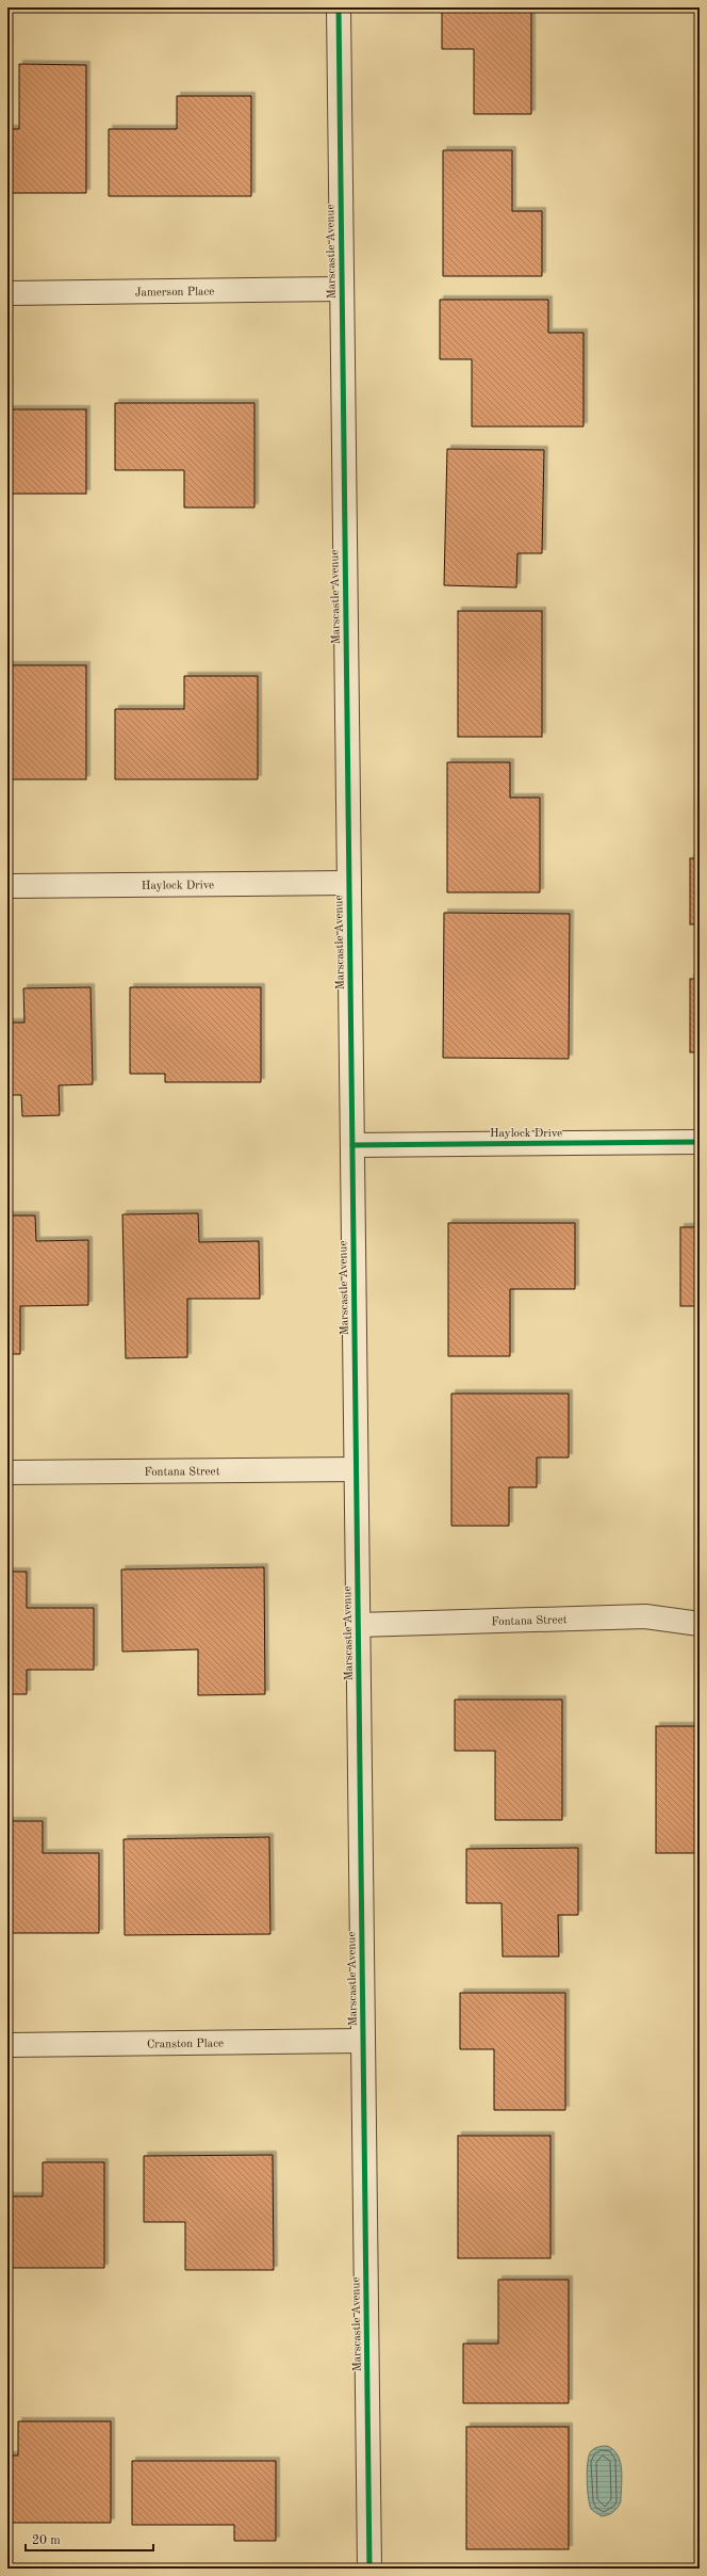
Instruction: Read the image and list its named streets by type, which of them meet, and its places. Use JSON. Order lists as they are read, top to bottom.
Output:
{
  "streets": {
    "street": [
      "Marscastle Avenue",
      "Jamerson Place",
      "Haylock Drive",
      "Fontana Street",
      "Cranston Place"
    ]
  },
  "crossings": [
    ["Marscastle Avenue", "Jamerson Place"],
    ["Marscastle Avenue", "Haylock Drive"],
    ["Marscastle Avenue", "Fontana Street"],
    ["Marscastle Avenue", "Cranston Place"]
  ],
  "scale_bar": "20 m"
}
